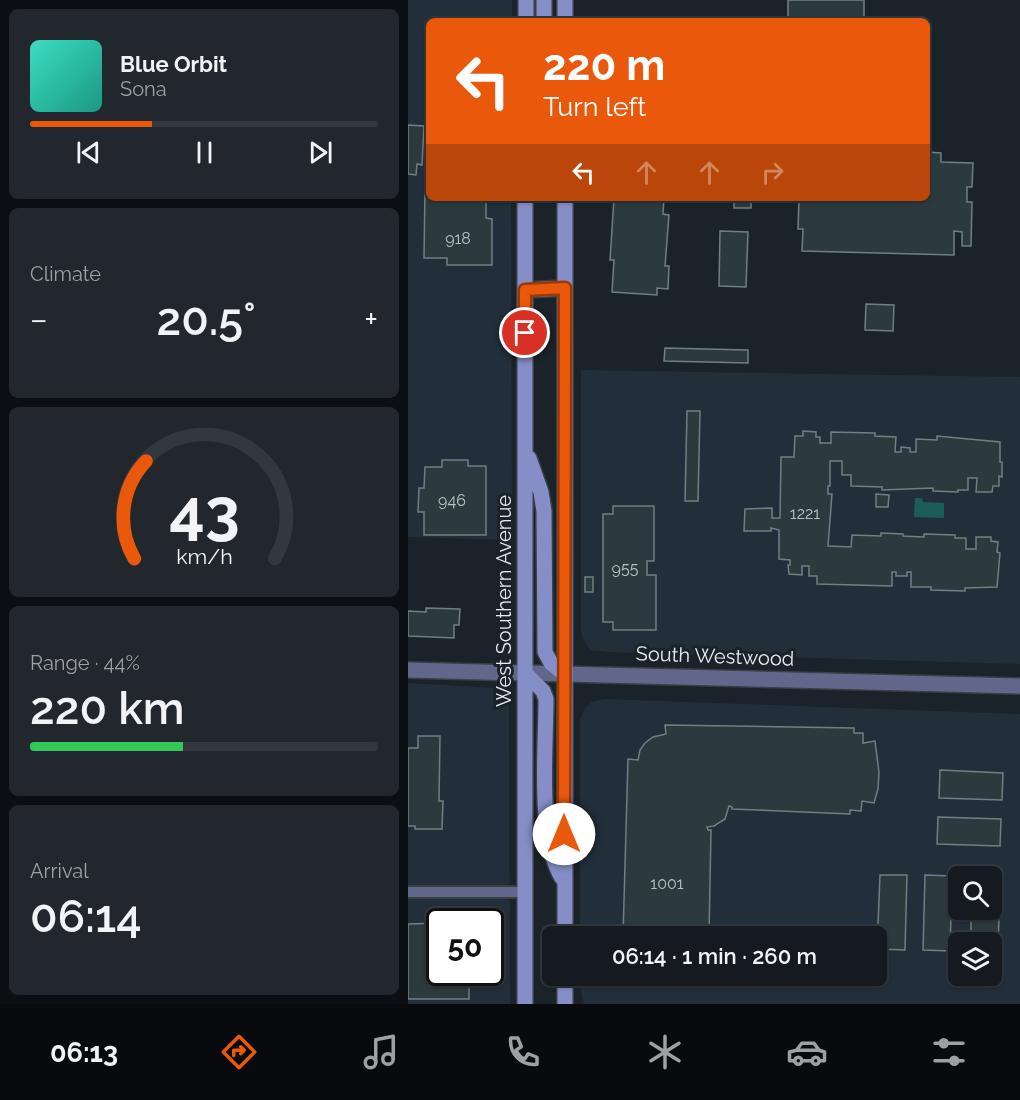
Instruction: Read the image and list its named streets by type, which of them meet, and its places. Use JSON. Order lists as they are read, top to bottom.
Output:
{
  "streets": {
    "main road": ["West Southern Avenue"],
    "street": ["South Westwood"]
  },
  "crossings": [
    ["West Southern Avenue", "South Westwood"]
  ],
  "house_numbers": [
    "918",
    "946",
    "1221",
    "955",
    "1001"
  ],
  "page": {
    "turn": ["220 m", "Turn left"],
    "song": ["Blue Orbit", "Sona"],
    "tile": [
      "Climate",
      ["Range · 44%", "220 km"],
      ["Arrival", "06:14"]
    ],
    "heat": ["−", "20.5°", "+"],
    "limit": "50",
    "trip": "06:14 · 1 min · 260 m",
    "tabs": "06:13",
    "gauge": ["43", "km/h"]
  }
}
